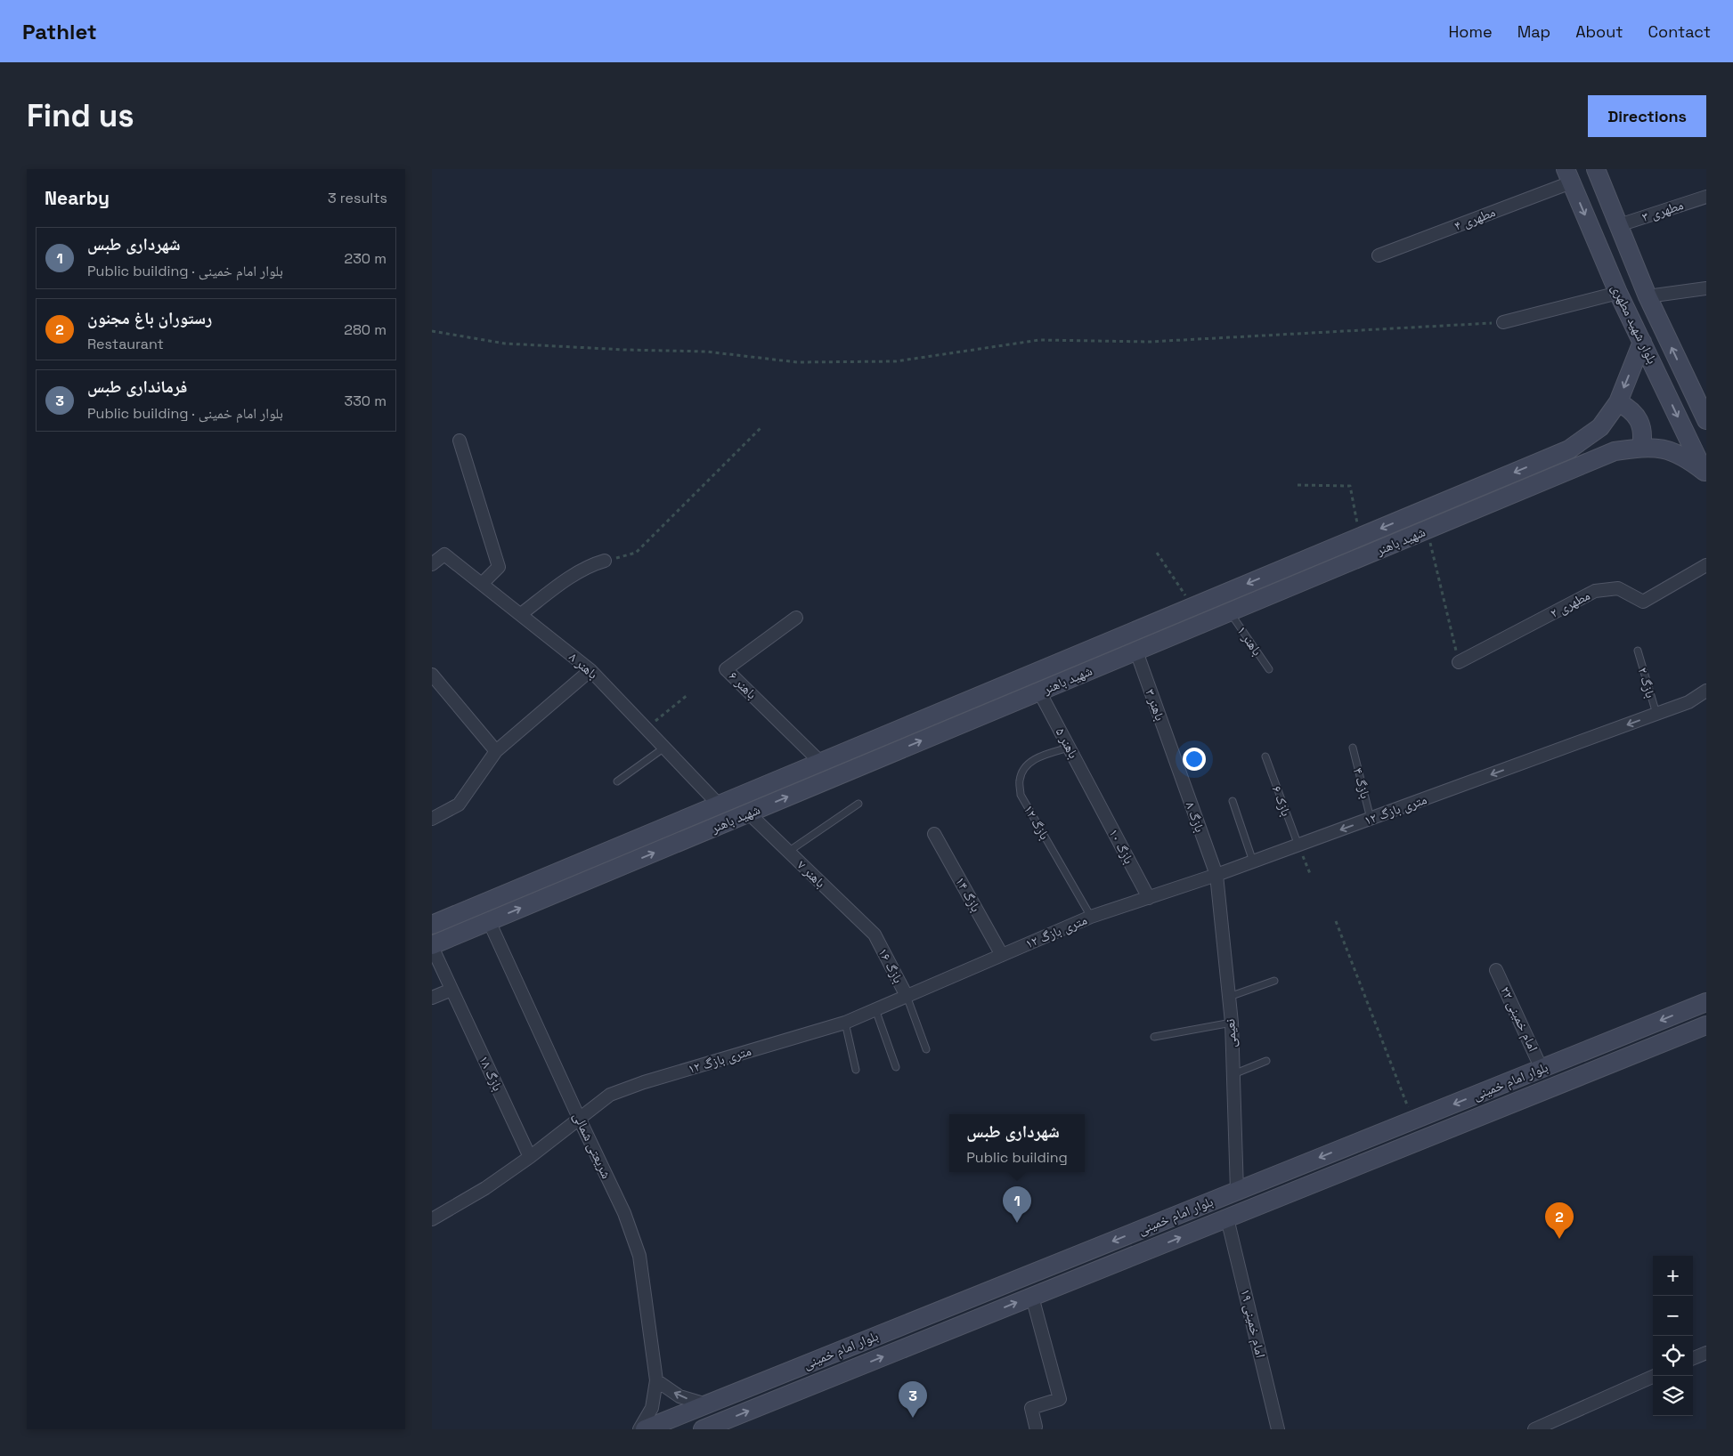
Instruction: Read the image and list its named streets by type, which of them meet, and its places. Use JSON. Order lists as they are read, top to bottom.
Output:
{
  "streets": {
    "main road": ["بلوار شهید مطهری", "شهید باهنر", "بلوار امام خمینی"],
    "street": [
      "مطهری ۳",
      "مطهری ۴",
      "مطهری ۲",
      "باهنر ۸",
      "باهنر ۶",
      "باهنر ۳",
      "باهنر ۵",
      "۱۲ متری بازگ",
      "بازگ ۸",
      "بازگ ۱۰",
      "باهنر ۷",
      "بازگ ۱۴",
      "بازگ ۱۶",
      "امام خمینی ۲۲",
      "نعیمی",
      "بازگ ۱۸",
      "شریعتی شمالی",
      "امام خمینی ۱۹"
    ],
    "lane": [
      "باهنر ۱",
      "بازگ ۲",
      "بازگ ۴",
      "بازک ۶",
      "بازگ ۱۲"
    ]
  },
  "crossings": [
    ["مطهری ۳", "بلوار شهید مطهری"],
    ["مطهری ۴", "بلوار شهید مطهری"],
    ["بلوار شهید مطهری", "شهید باهنر"],
    ["شهید باهنر", "باهنر ۱"],
    ["شهید باهنر", "باهنر ۸"],
    ["شهید باهنر", "باهنر ۶"],
    ["شهید باهنر", "باهنر ۳"],
    ["شهید باهنر", "باهنر ۵"],
    ["شهید باهنر", "باهنر ۷"],
    ["شهید باهنر", "بازگ ۱۸"],
    ["شهید باهنر", "شریعتی شمالی"],
    ["بازگ ۲", "۱۲ متری بازگ"],
    ["باهنر ۳", "بازگ ۸"],
    ["باهنر ۵", "بازگ ۱۲"],
    ["باهنر ۵", "بازگ ۱۰"],
    ["بازگ ۴", "۱۲ متری بازگ"],
    ["بازک ۶", "۱۲ متری بازگ"],
    ["۱۲ متری بازگ", "بازگ ۸"],
    ["۱۲ متری بازگ", "بازگ ۱۲"],
    ["۱۲ متری بازگ", "بازگ ۱۰"],
    ["۱۲ متری بازگ", "بازگ ۱۴"],
    ["۱۲ متری بازگ", "بازگ ۱۶"],
    ["۱۲ متری بازگ", "نعیمی"],
    ["۱۲ متری بازگ", "بازگ ۱۸"],
    ["۱۲ متری بازگ", "شریعتی شمالی"],
    ["بازگ ۸", "نعیمی"],
    ["باهنر ۷", "بازگ ۱۶"],
    ["امام خمینی ۲۲", "بلوار امام خمینی"],
    ["نعیمی", "بلوار امام خمینی"],
    ["بلوار امام خمینی", "امام خمینی ۱۹"]
  ],
  "page": {
    "header": "Pathlet",
    "nav": [
      "Home",
      "Map",
      "About",
      "Contact"
    ],
    "buttons": "Directions",
    "title": "Find us",
    "heading": ["Nearby", "3 results"],
    "list": [
      {
        "mark": "1",
        "name": "شهرداری طبس",
        "note": "Public building · بلوار امام خمینی",
        "value": "230 m"
      },
      {
        "mark": "2",
        "name": "رستوران باغ مجنون",
        "note": "Restaurant",
        "value": "280 m"
      },
      {
        "mark": "3",
        "name": "فرمانداری طبس",
        "note": "Public building · بلوار امام خمینی",
        "value": "330 m"
      }
    ],
    "popup": ["شهرداری طبس", "Public building"],
    "pins": ["1", "2", "3"],
    "map_buttons": ["+", "−"]
  }
}
